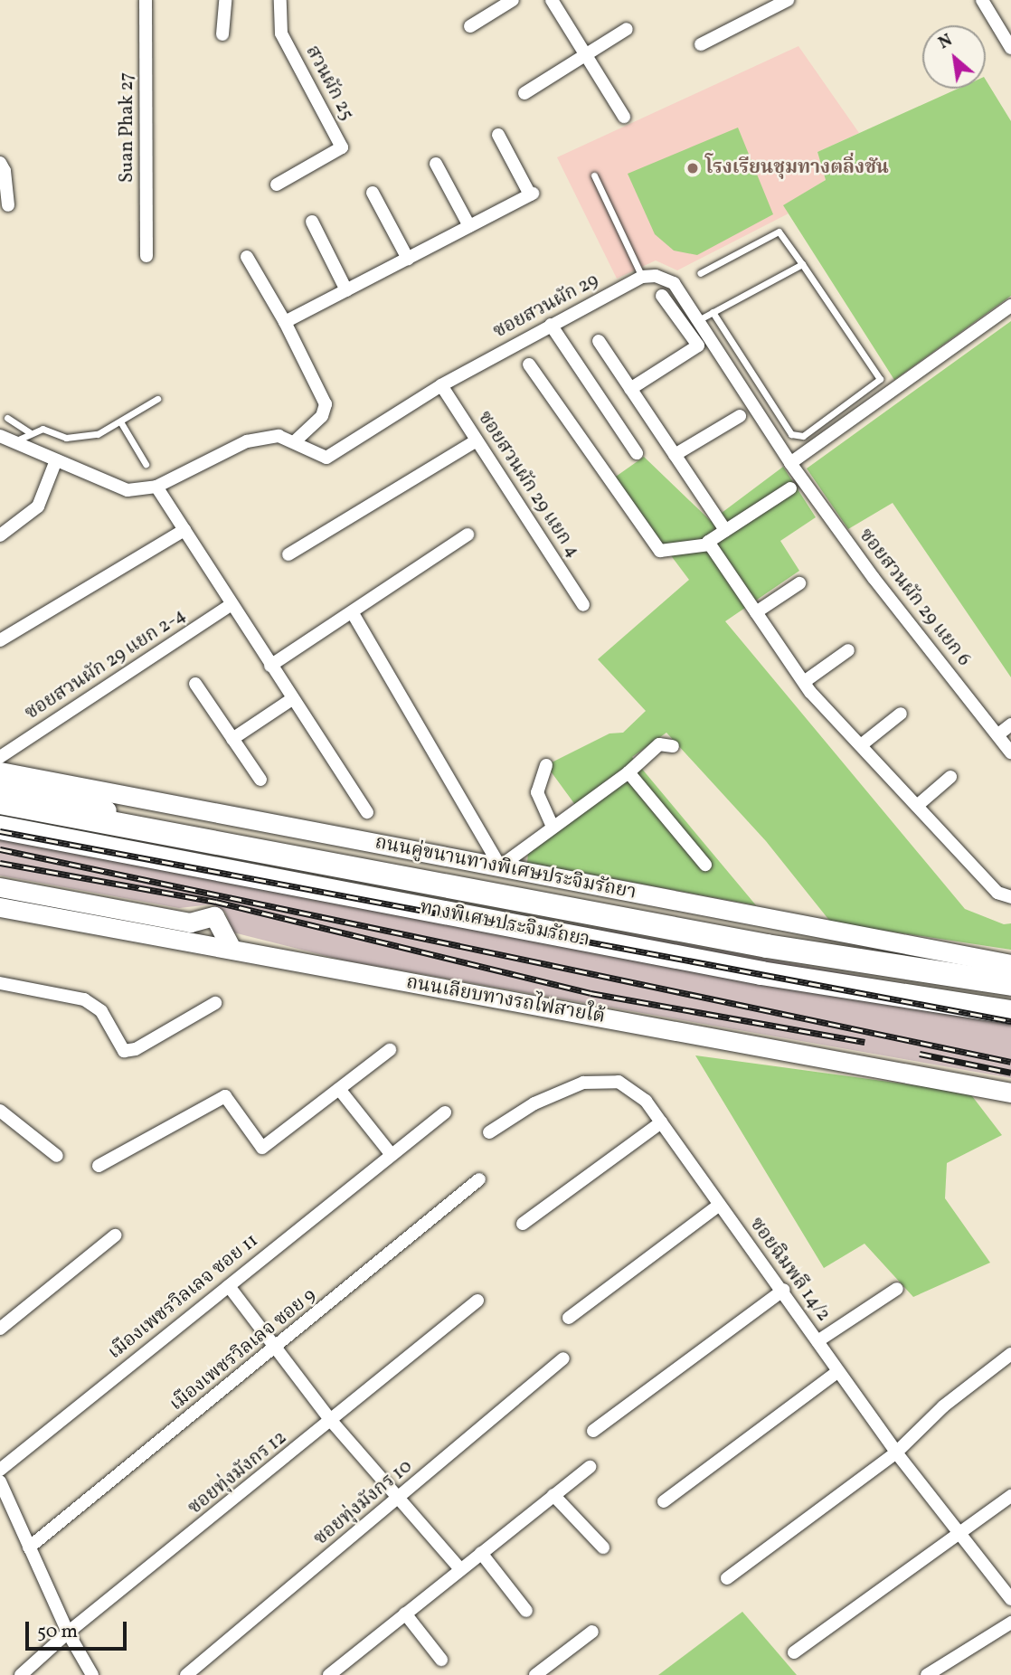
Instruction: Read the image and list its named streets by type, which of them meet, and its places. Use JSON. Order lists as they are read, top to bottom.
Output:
{
  "streets": {
    "highway": ["ทางพิเศษประจิมรัถยา"],
    "main road": ["ถนนคู่ขนานทางพิเศษประจิมรัถยา", "ถนนเลียบทางรถไฟสายใต้"],
    "street": [
      "สวนผัก 25",
      "Suan Phak 27",
      "ซอยสวนผัก 29",
      "ซอยสวนผัก 29 แยก 4",
      "ซอยสวนผัก 29 แยก 6",
      "ซอยสวนผัก 29 แยก 2-4",
      "ซอยฉิมพลี 14/2",
      "เมืองเพชรวิลเลจ ซอย 11",
      "เมืองเพชรวิลเลจ ซอย 9",
      "ซอยทุ่งมังกร 12",
      "ซอยทุ่งมังกร 10"
    ]
  },
  "crossings": [
    ["ซอยสวนผัก 29", "ซอยสวนผัก 29 แยก 4"]
  ],
  "places": ["โรงเรียนชุมทางตลิ่งชัน"],
  "scale_bar": "50 m",
  "north": "top left"
}
